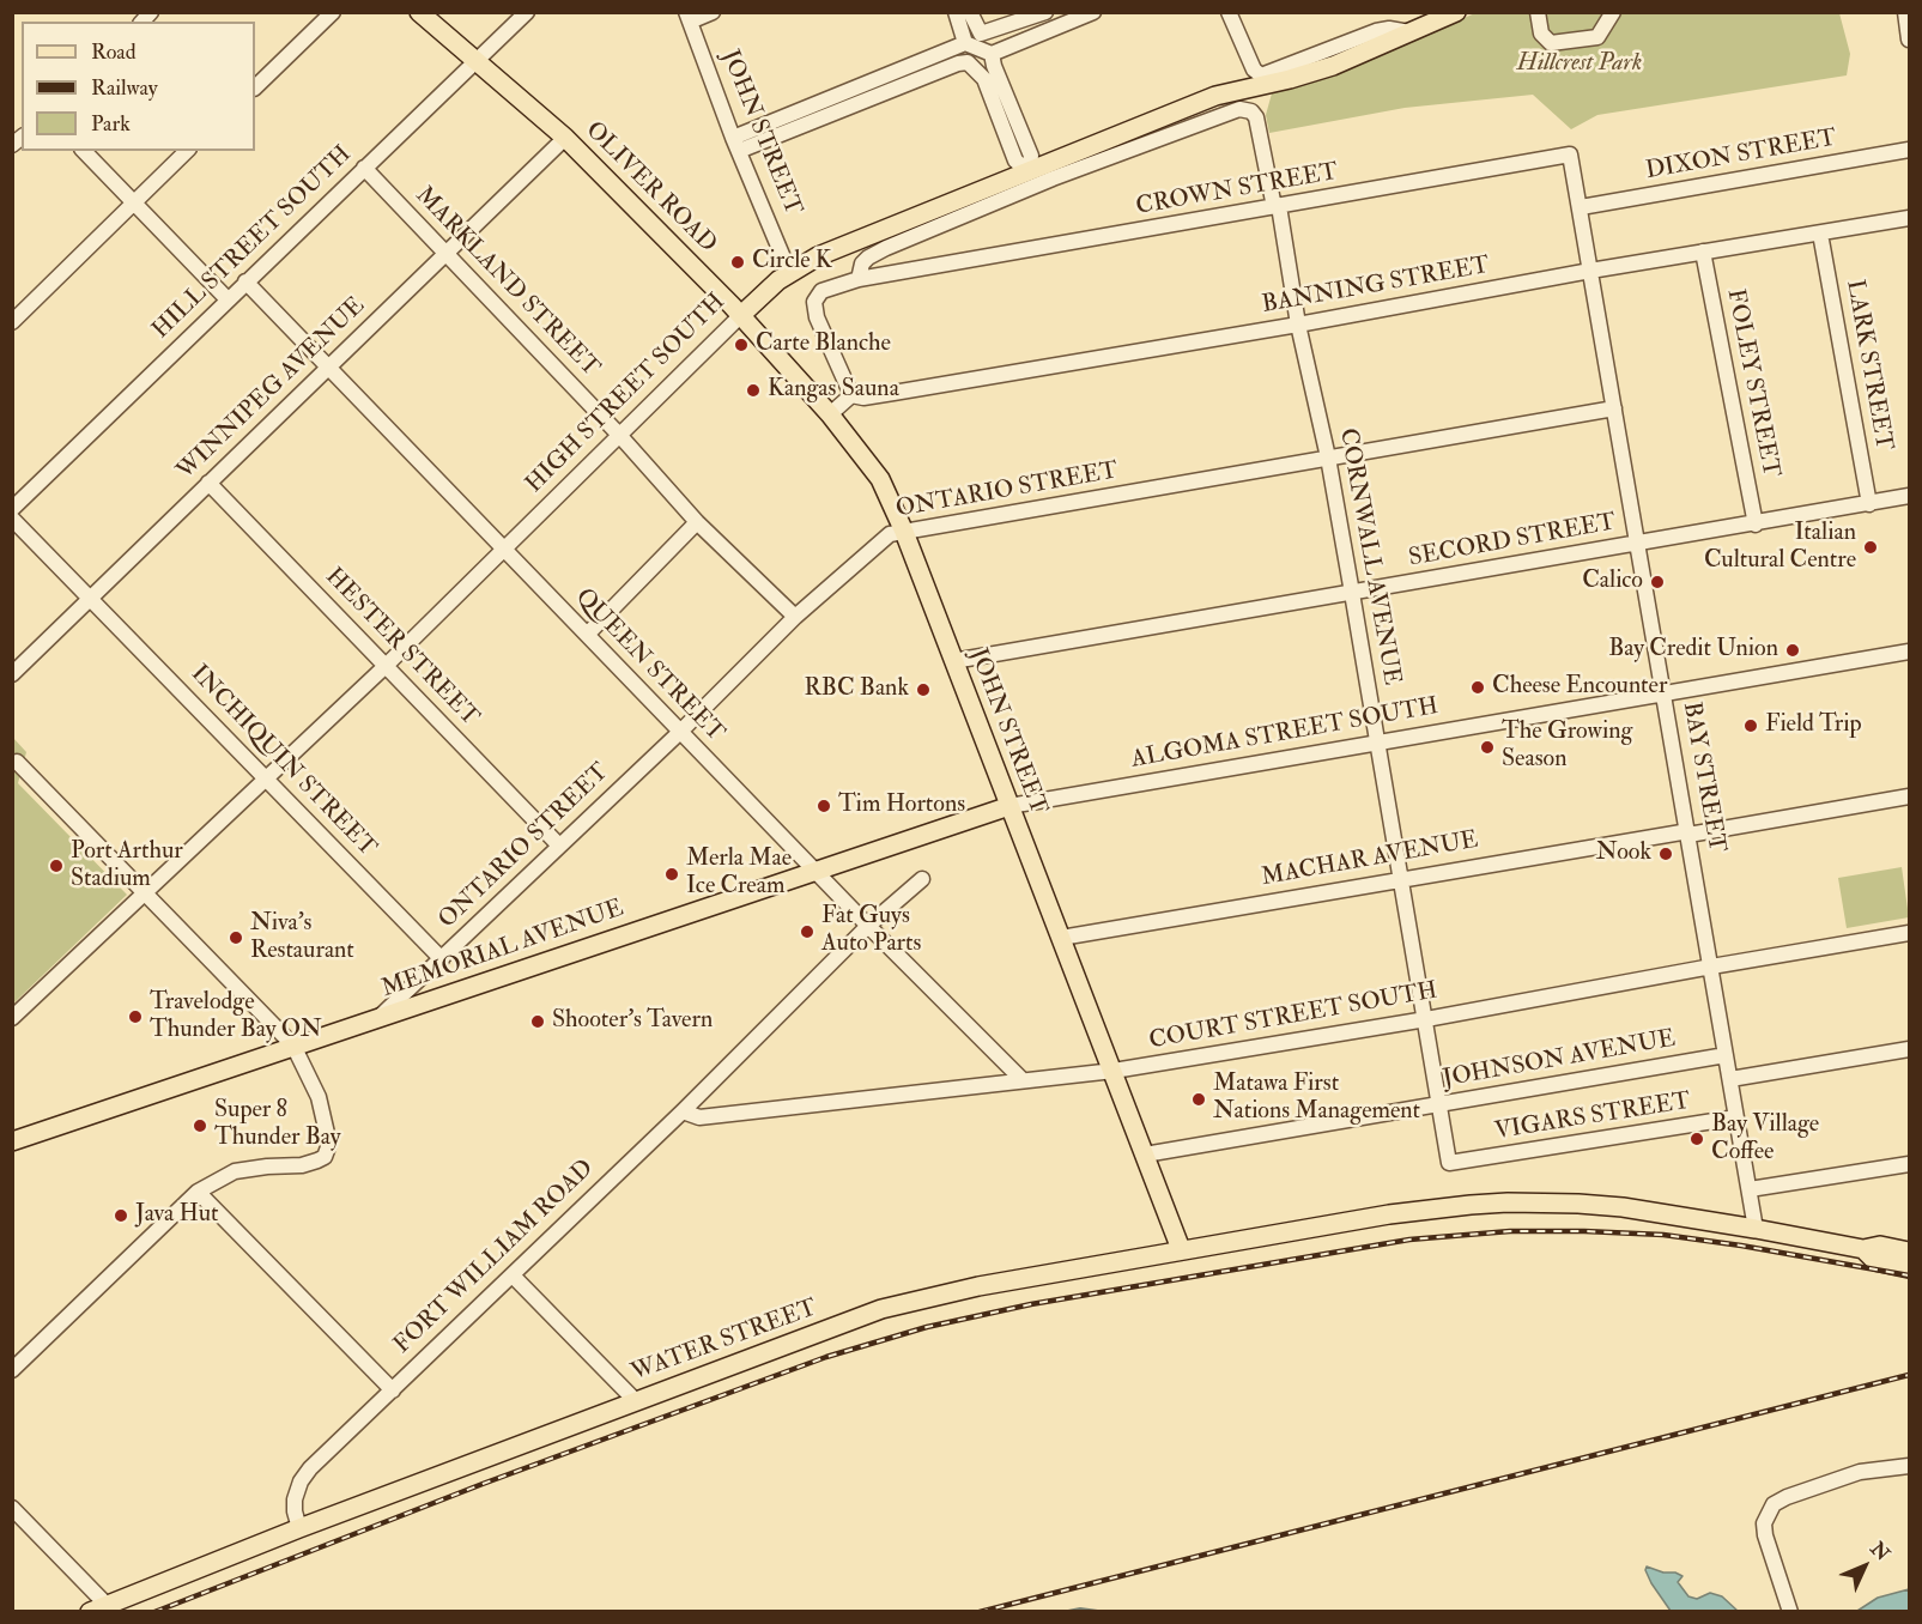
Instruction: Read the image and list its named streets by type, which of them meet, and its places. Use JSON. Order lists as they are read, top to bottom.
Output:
{
  "streets": {
    "main road": [
      "JOHN STREET",
      "OLIVER ROAD",
      "HIGH STREET SOUTH",
      "MEMORIAL AVENUE",
      "WATER STREET"
    ],
    "street": [
      "DIXON STREET",
      "CROWN STREET",
      "HILL STREET SOUTH",
      "MARKLAND STREET",
      "BANNING STREET",
      "LARK STREET",
      "FOLEY STREET",
      "WINNIPEG AVENUE",
      "ONTARIO STREET",
      "SECORD STREET",
      "CORNWALL AVENUE",
      "HESTER STREET",
      "QUEEN STREET",
      "ALGOMA STREET SOUTH",
      "INCHIQUIN STREET",
      "BAY STREET",
      "MACHAR AVENUE",
      "COURT STREET SOUTH",
      "JOHNSON AVENUE",
      "VIGARS STREET",
      "FORT WILLIAM ROAD"
    ]
  },
  "crossings": [
    ["JOHN STREET", "OLIVER ROAD"],
    ["JOHN STREET", "HIGH STREET SOUTH"],
    ["JOHN STREET", "ONTARIO STREET"],
    ["JOHN STREET", "SECORD STREET"],
    ["JOHN STREET", "ALGOMA STREET SOUTH"],
    ["JOHN STREET", "MACHAR AVENUE"],
    ["JOHN STREET", "MEMORIAL AVENUE"],
    ["JOHN STREET", "COURT STREET SOUTH"],
    ["JOHN STREET", "JOHNSON AVENUE"],
    ["JOHN STREET", "WATER STREET"],
    ["DIXON STREET", "CROWN STREET"],
    ["DIXON STREET", "BAY STREET"],
    ["OLIVER ROAD", "HILL STREET SOUTH"],
    ["OLIVER ROAD", "WINNIPEG AVENUE"],
    ["OLIVER ROAD", "HIGH STREET SOUTH"],
    ["CROWN STREET", "CORNWALL AVENUE"],
    ["CROWN STREET", "BAY STREET"],
    ["HILL STREET SOUTH", "MARKLAND STREET"],
    ["HILL STREET SOUTH", "QUEEN STREET"],
    ["MARKLAND STREET", "WINNIPEG AVENUE"],
    ["MARKLAND STREET", "HIGH STREET SOUTH"],
    ["MARKLAND STREET", "ONTARIO STREET"],
    ["BANNING STREET", "LARK STREET"],
    ["BANNING STREET", "FOLEY STREET"],
    ["BANNING STREET", "CORNWALL AVENUE"],
    ["BANNING STREET", "BAY STREET"],
    ["LARK STREET", "SECORD STREET"],
    ["FOLEY STREET", "SECORD STREET"],
    ["WINNIPEG AVENUE", "HESTER STREET"],
    ["WINNIPEG AVENUE", "QUEEN STREET"],
    ["WINNIPEG AVENUE", "INCHIQUIN STREET"],
    ["HIGH STREET SOUTH", "HESTER STREET"],
    ["HIGH STREET SOUTH", "QUEEN STREET"],
    ["HIGH STREET SOUTH", "INCHIQUIN STREET"],
    ["ONTARIO STREET", "CORNWALL AVENUE"],
    ["ONTARIO STREET", "HESTER STREET"],
    ["ONTARIO STREET", "QUEEN STREET"],
    ["ONTARIO STREET", "INCHIQUIN STREET"],
    ["ONTARIO STREET", "BAY STREET"],
    ["ONTARIO STREET", "MEMORIAL AVENUE"],
    ["SECORD STREET", "CORNWALL AVENUE"],
    ["SECORD STREET", "BAY STREET"],
    ["CORNWALL AVENUE", "ALGOMA STREET SOUTH"],
    ["CORNWALL AVENUE", "MACHAR AVENUE"],
    ["CORNWALL AVENUE", "COURT STREET SOUTH"],
    ["CORNWALL AVENUE", "JOHNSON AVENUE"],
    ["CORNWALL AVENUE", "VIGARS STREET"],
    ["QUEEN STREET", "MEMORIAL AVENUE"],
    ["QUEEN STREET", "COURT STREET SOUTH"],
    ["QUEEN STREET", "FORT WILLIAM ROAD"],
    ["ALGOMA STREET SOUTH", "BAY STREET"],
    ["ALGOMA STREET SOUTH", "MEMORIAL AVENUE"],
    ["BAY STREET", "MACHAR AVENUE"],
    ["BAY STREET", "COURT STREET SOUTH"],
    ["BAY STREET", "JOHNSON AVENUE"],
    ["BAY STREET", "VIGARS STREET"],
    ["BAY STREET", "WATER STREET"],
    ["COURT STREET SOUTH", "FORT WILLIAM ROAD"],
    ["FORT WILLIAM ROAD", "WATER STREET"]
  ],
  "parks": ["Hillcrest Park"],
  "places": [
    "Circle K",
    "Carte Blanche",
    "Kangas Sauna",
    "Italian Cultural Centre",
    "Calico",
    "Bay Credit Union",
    "Cheese Encounter",
    "RBC Bank",
    "Field Trip",
    "The Growing Season",
    "Tim Hortons",
    "Nook",
    "Port Arthur Stadium",
    "Merla Mae Ice Cream",
    "Fat Guys Auto Parts",
    "Niva’s Restaurant",
    "Travelodge Thunder Bay ON",
    "Shooter's Tavern",
    "Matawa First Nations Management",
    "Super 8 Thunder Bay",
    "Bay Village Coffee",
    "Java Hut"
  ],
  "legend": ["Road", "Railway", "Park"],
  "north": "top right"
}
